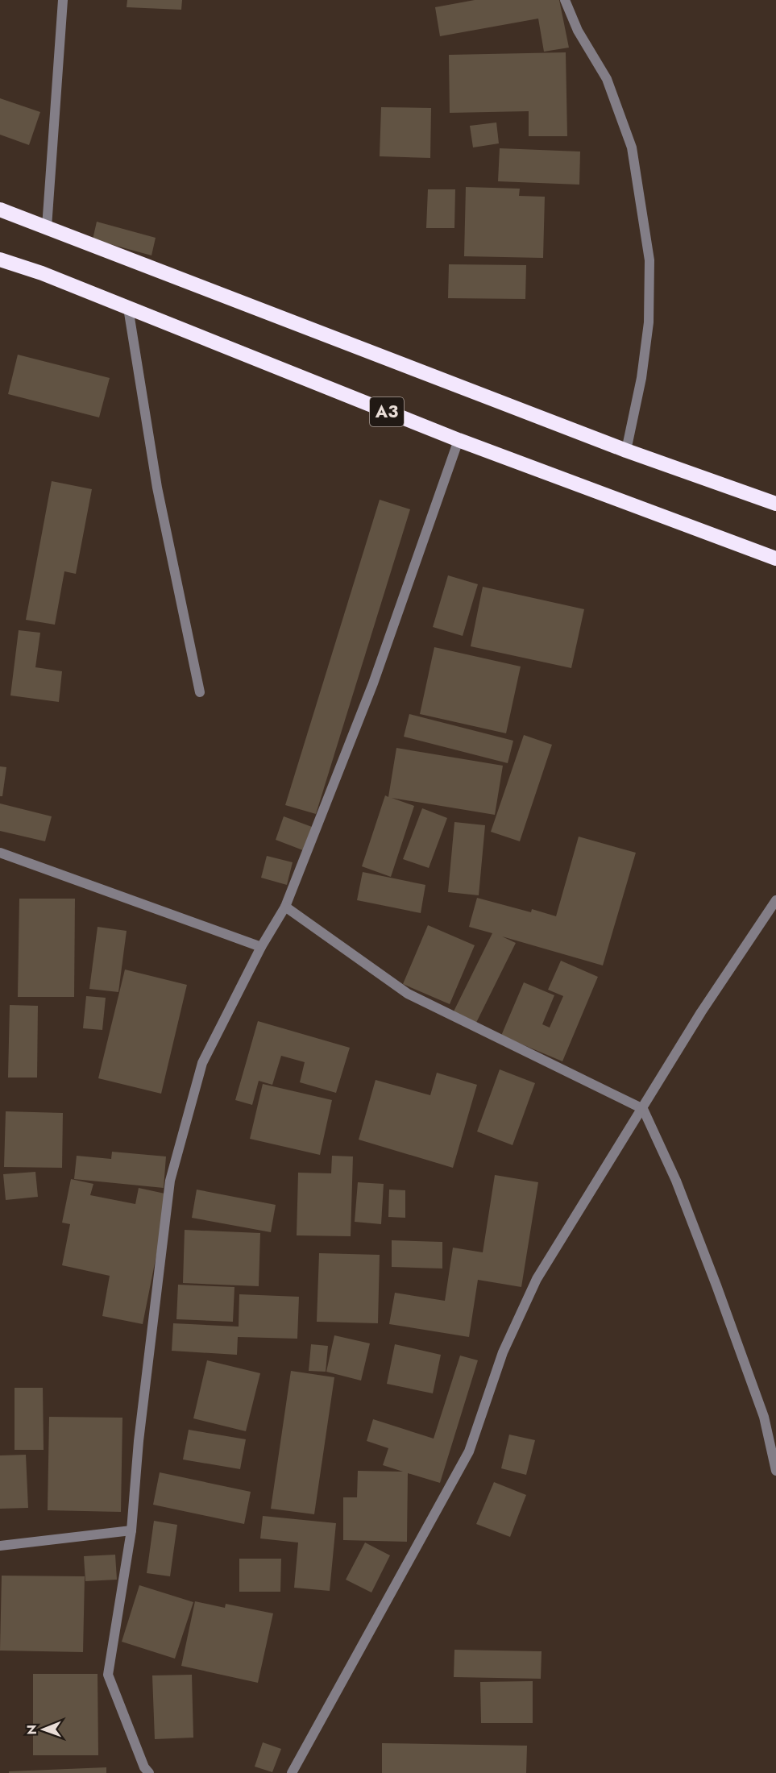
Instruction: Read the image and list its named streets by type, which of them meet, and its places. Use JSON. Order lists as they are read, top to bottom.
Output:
{
  "streets": {
    "highway": ["A3"]
  },
  "north": "left"
}
